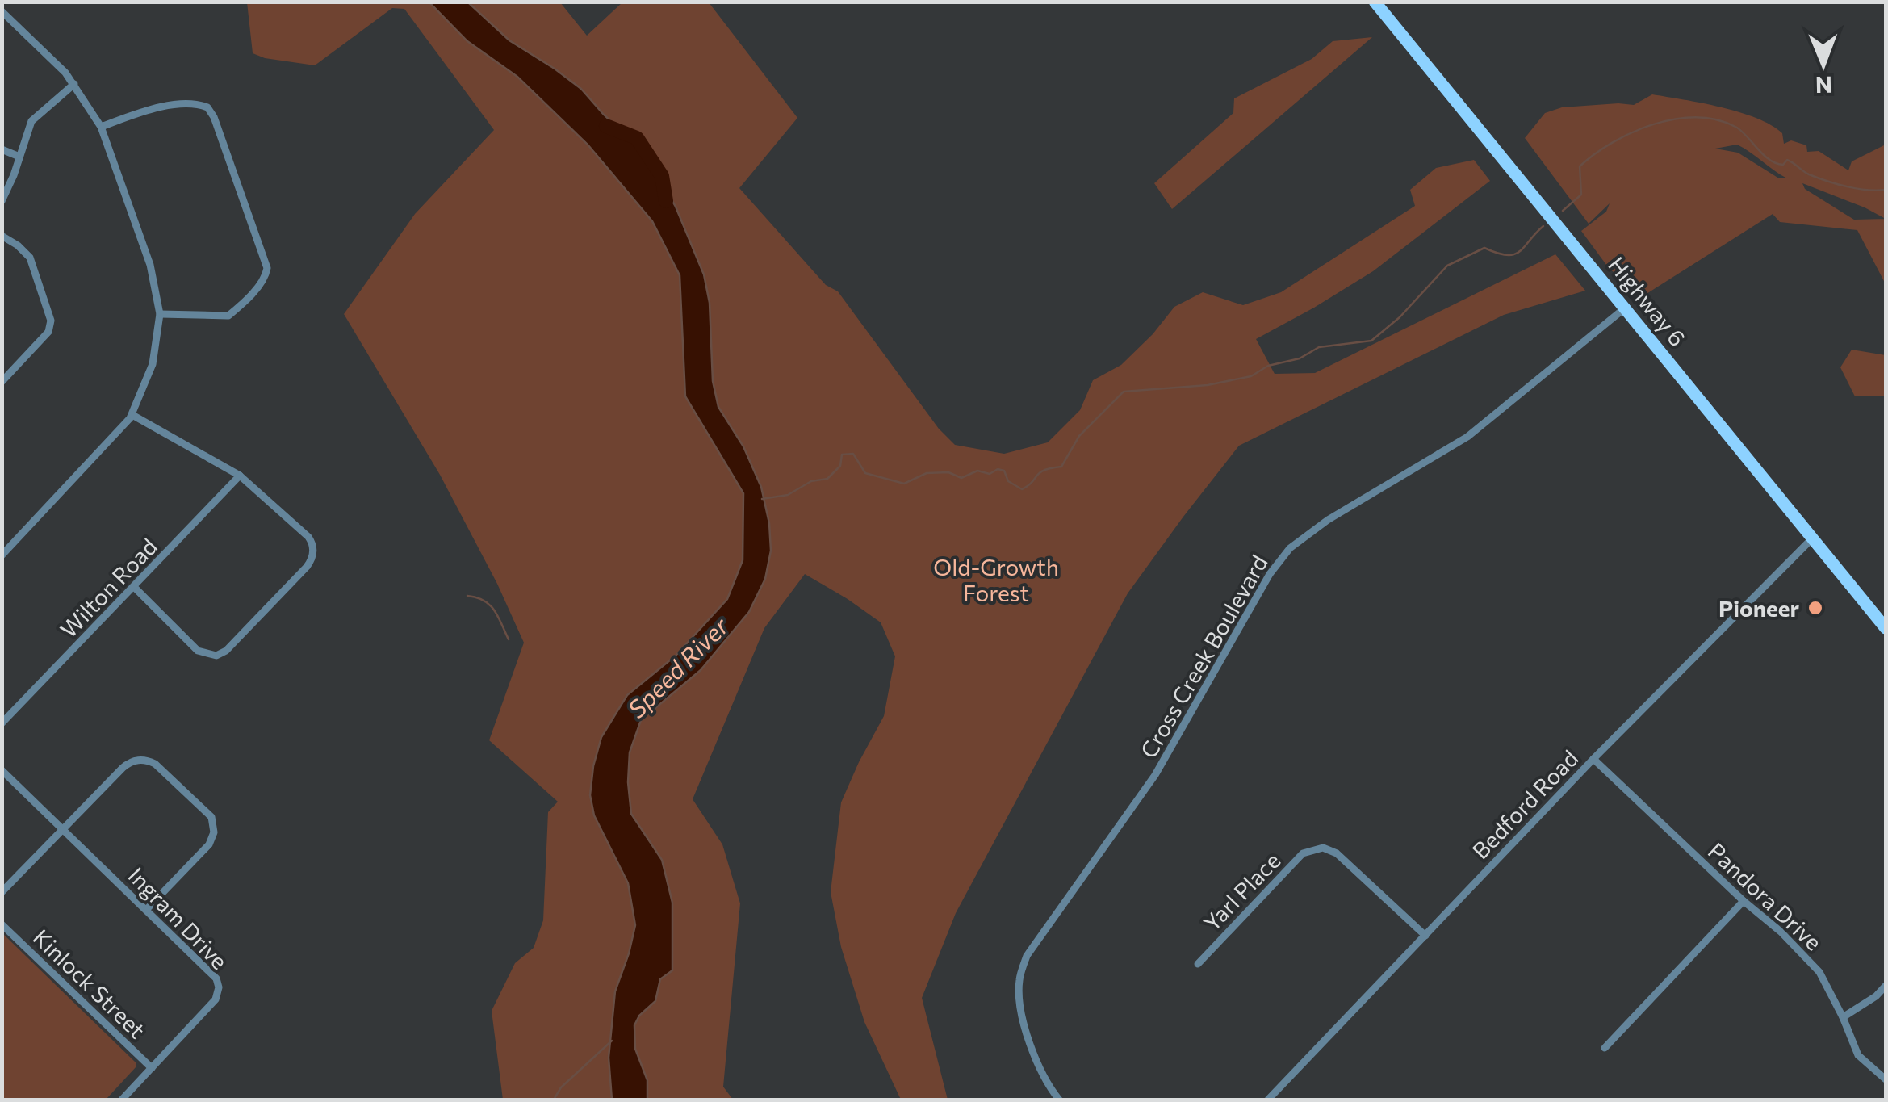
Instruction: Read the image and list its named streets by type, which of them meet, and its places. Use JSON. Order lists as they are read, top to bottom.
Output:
{
  "streets": {
    "main road": ["Highway 6"],
    "street": [
      "Wilton Road",
      "Cross Creek Boulevard",
      "Bedford Road",
      "Yarl Place",
      "Pandora Drive",
      "Ingram Drive",
      "Kinlock Street"
    ]
  },
  "crossings": [
    ["Highway 6", "Cross Creek Boulevard"],
    ["Highway 6", "Bedford Road"],
    ["Bedford Road", "Yarl Place"],
    ["Bedford Road", "Pandora Drive"],
    ["Ingram Drive", "Kinlock Street"]
  ],
  "water": ["Speed River"],
  "parks": ["Old-Growth Forest"],
  "places": ["Pioneer"],
  "north": "bottom"
}
